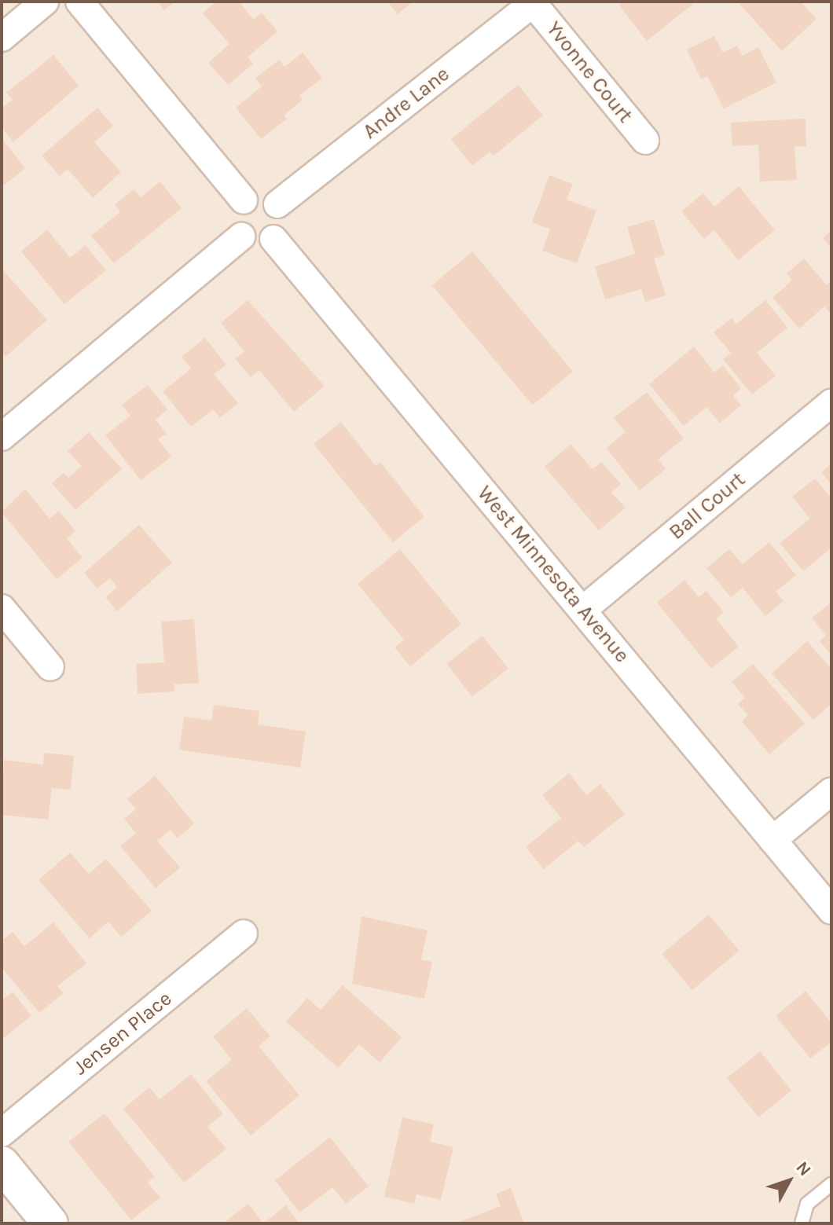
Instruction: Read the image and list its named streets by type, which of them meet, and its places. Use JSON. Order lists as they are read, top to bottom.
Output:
{
  "streets": {
    "street": [
      "Yvonne Court",
      "Andre Lane",
      "Ball Court",
      "West Minnesota Avenue",
      "Jensen Place"
    ]
  },
  "crossings": [
    ["Yvonne Court", "Andre Lane"],
    ["Andre Lane", "West Minnesota Avenue"],
    ["Ball Court", "West Minnesota Avenue"]
  ],
  "north": "top right"
}
